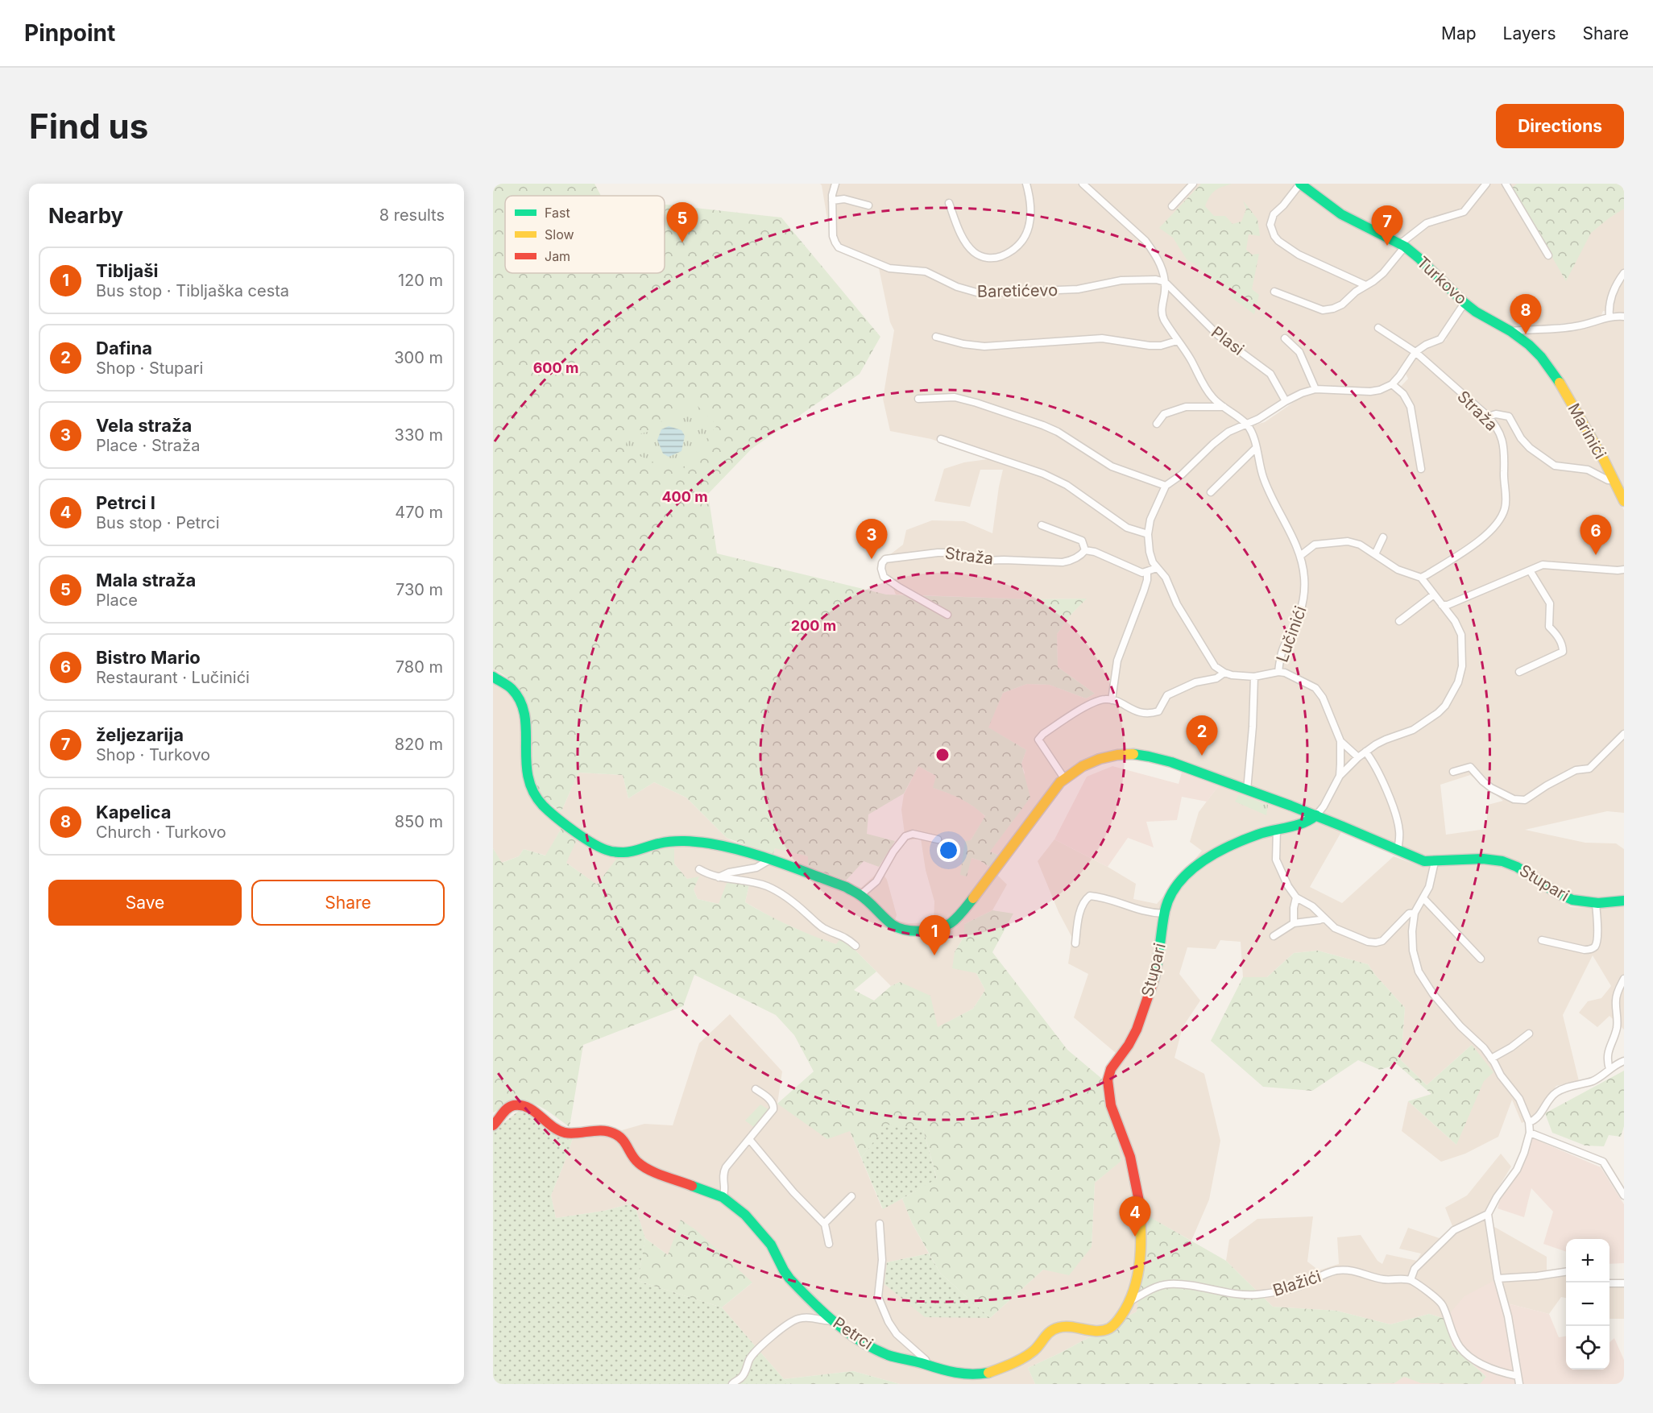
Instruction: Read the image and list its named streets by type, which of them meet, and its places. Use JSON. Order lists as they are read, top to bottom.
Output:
{
  "streets": {
    "street": [
      "Turkovo",
      "Baretićevo",
      "Plasi",
      "Straža",
      "Marinići",
      "Lučinići",
      "Stupari",
      "Blažići",
      "Petrci"
    ]
  },
  "crossings": [
    ["Turkovo", "Marinići"],
    ["Baretićevo", "Plasi"],
    ["Straža", "Lučinići"],
    ["Lučinići", "Stupari"],
    ["Stupari", "Petrci"],
    ["Blažići", "Petrci"]
  ],
  "legend": ["Fast", "Slow", "Jam"],
  "page": {
    "header": "Pinpoint",
    "nav": ["Map", "Layers", "Share"],
    "buttons": [
      "Directions",
      ["Save", "Share"]
    ],
    "title": "Find us",
    "heading": ["Nearby", "8 results"],
    "pins": [
      "5",
      "7",
      "8",
      "6",
      "3",
      "2",
      "1",
      "4"
    ],
    "list": [
      {
        "mark": "1",
        "name": "Tibljaši",
        "note": "Bus stop · Tibljaška cesta",
        "value": "120 m"
      },
      {
        "mark": "2",
        "name": "Dafina",
        "note": "Shop · Stupari",
        "value": "300 m"
      },
      {
        "mark": "3",
        "name": "Vela straža",
        "note": "Place · Straža",
        "value": "330 m"
      },
      {
        "mark": "4",
        "name": "Petrci I",
        "note": "Bus stop · Petrci",
        "value": "470 m"
      },
      {
        "mark": "5",
        "name": "Mala straža",
        "note": "Place",
        "value": "730 m"
      },
      {
        "mark": "6",
        "name": "Bistro Mario",
        "note": "Restaurant · Lučinići",
        "value": "780 m"
      },
      {
        "mark": "7",
        "name": "željezarija",
        "note": "Shop · Turkovo",
        "value": "820 m"
      },
      {
        "mark": "8",
        "name": "Kapelica",
        "note": "Church · Turkovo",
        "value": "850 m"
      }
    ],
    "map_buttons": ["+", "−"]
  },
  "rings": ["600 m", "400 m", "200 m"]
}
